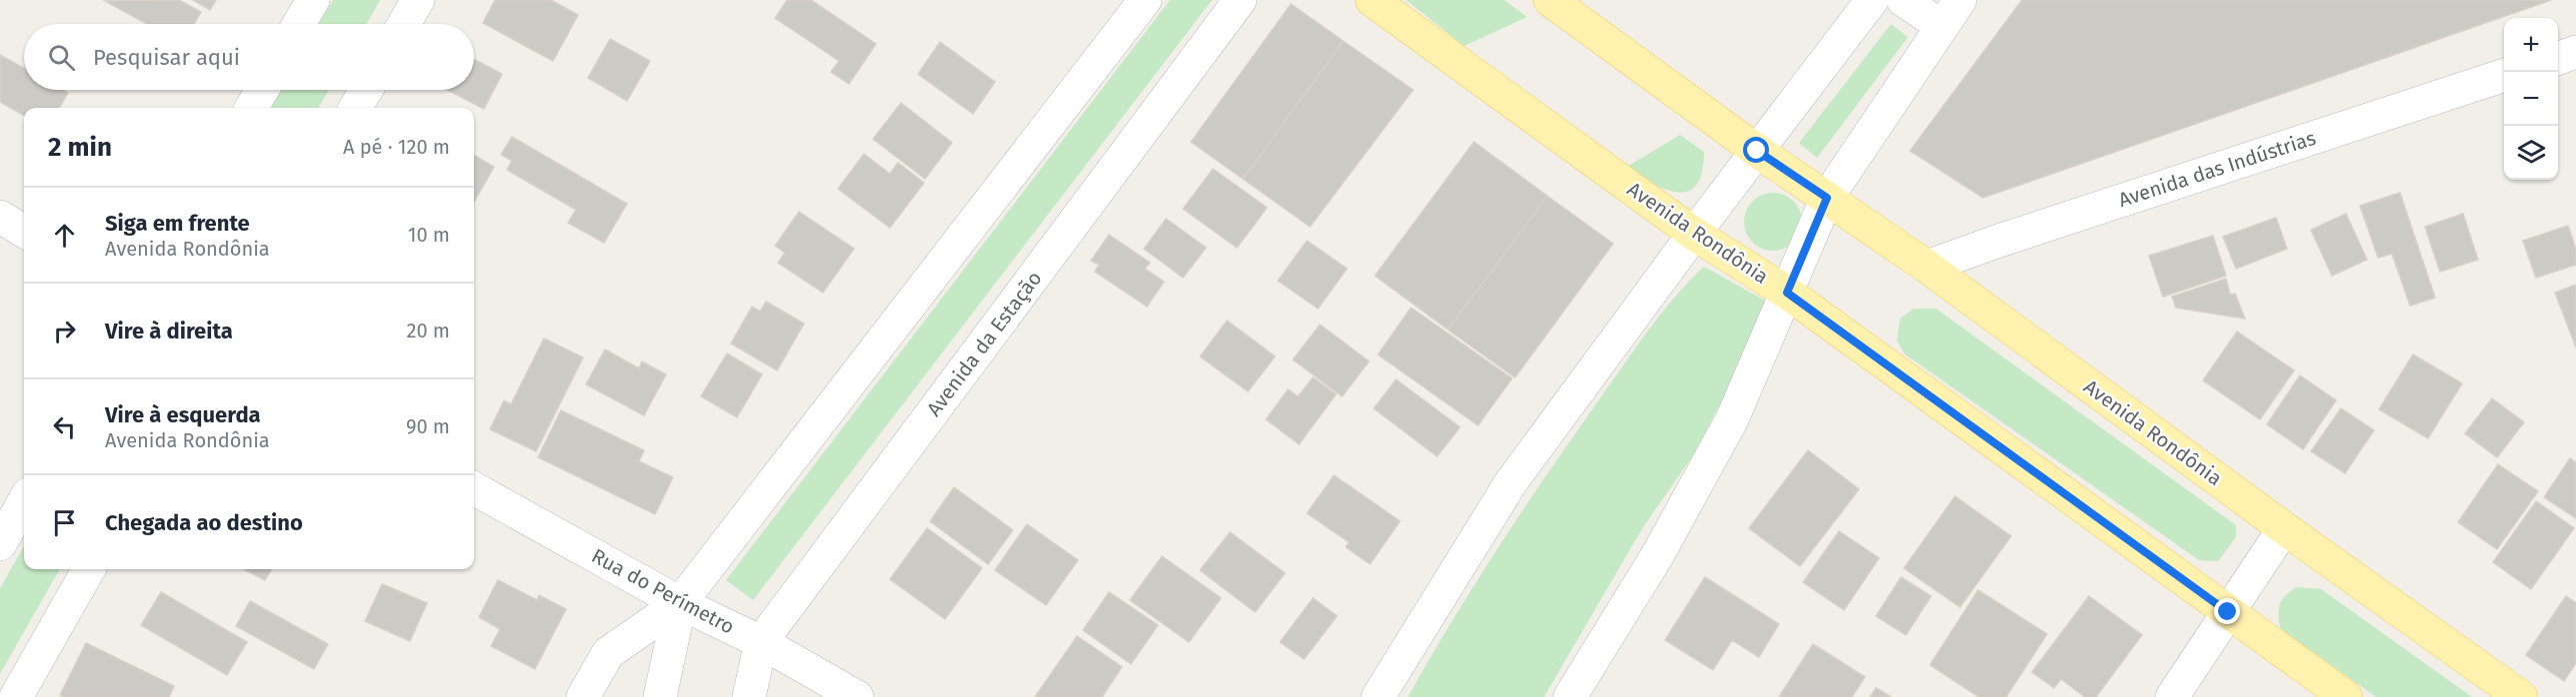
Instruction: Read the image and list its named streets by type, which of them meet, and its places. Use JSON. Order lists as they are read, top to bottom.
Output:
{
  "streets": {
    "main road": ["Avenida Rondônia"],
    "street": ["Avenida das Indústrias", "Avenida da Estação", "Rua do Perímetro"]
  },
  "crossings": [
    ["Avenida das Indústrias", "Avenida Rondônia"],
    ["Avenida da Estação", "Rua do Perímetro"]
  ],
  "page": {
    "map_buttons": ["+", "−"],
    "search": "Pesquisar aqui",
    "heading": ["2 min", "A pé · 120 m"],
    "list": [
      ["Siga em frente", "Avenida Rondônia", "10 m"],
      ["Vire à direita", "20 m"],
      ["Vire à esquerda", "Avenida Rondônia", "90 m"],
      "Chegada ao destino"
    ]
  }
}
